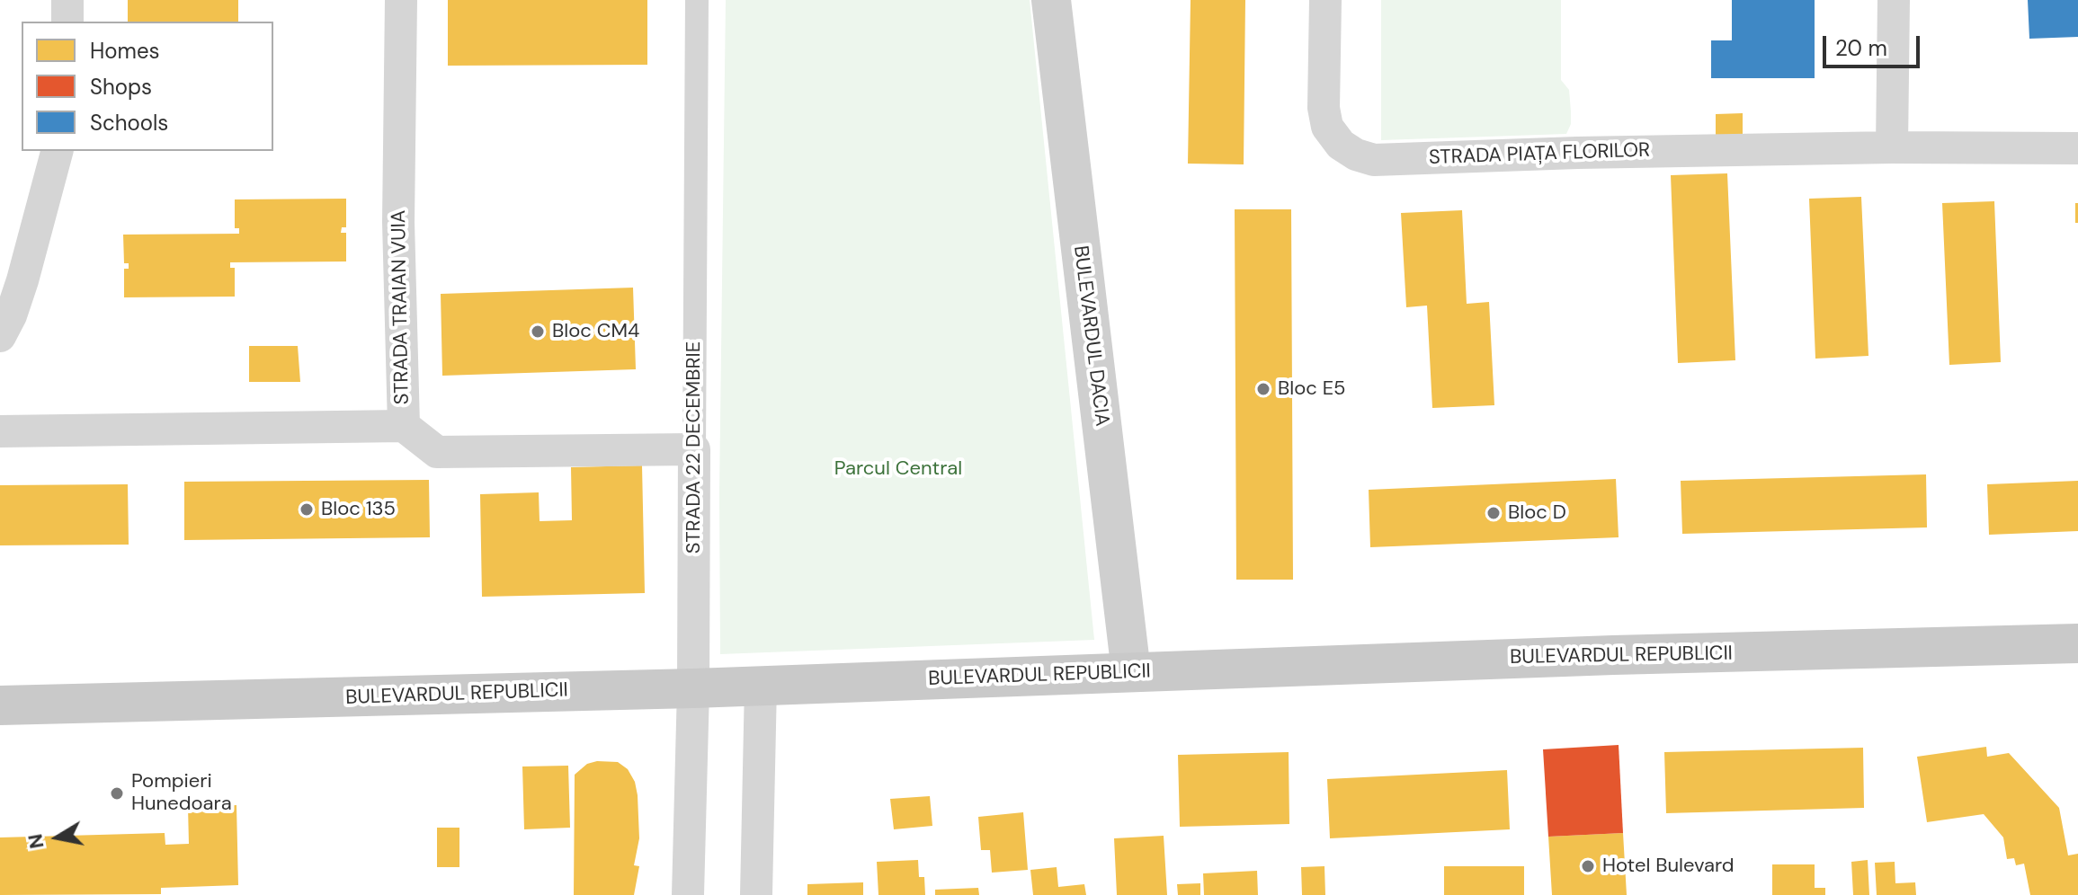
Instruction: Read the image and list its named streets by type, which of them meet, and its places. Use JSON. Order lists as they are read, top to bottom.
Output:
{
  "streets": {
    "main road": ["BULEVARDUL DACIA", "BULEVARDUL REPUBLICII"],
    "street": ["STRADA PIAȚA FLORILOR", "STRADA TRAIAN VUIA", "STRADA 22 DECEMBRIE"]
  },
  "crossings": [
    ["BULEVARDUL DACIA", "BULEVARDUL REPUBLICII"],
    ["STRADA 22 DECEMBRIE", "BULEVARDUL REPUBLICII"]
  ],
  "parks": ["Parcul Central"],
  "places": [
    "Bloc CM4",
    "Bloc E5",
    "Bloc 135",
    "Bloc D",
    "Pompieri Hunedoara",
    "Hotel Bulevard"
  ],
  "legend": ["Homes", "Shops", "Schools"],
  "scale_bar": "20 m",
  "north": "left"
}
